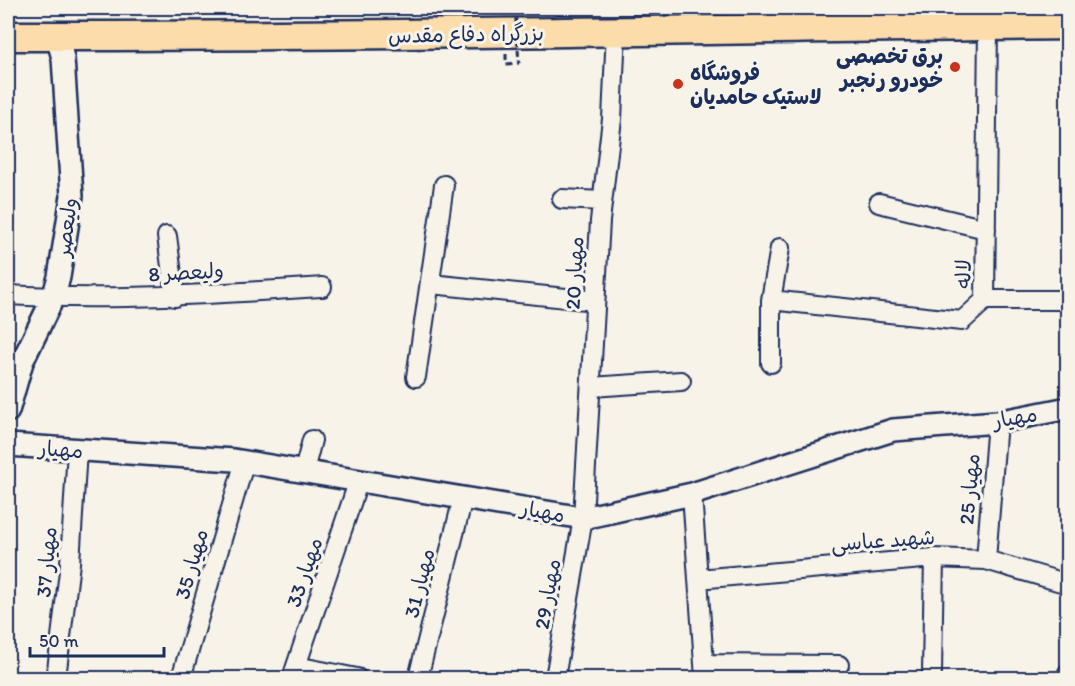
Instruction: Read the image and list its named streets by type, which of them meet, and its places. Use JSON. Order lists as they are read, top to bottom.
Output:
{
  "streets": {
    "highway": ["بزرگراه دفاع مقدس"],
    "street": [
      "ولیعصر",
      "ولیعصر 8",
      "مهیار 20",
      "لاله",
      "مهیار",
      "مهیار 25",
      "شهید عباسی",
      "مهیار 37",
      "مهیار 35",
      "مهیار 33",
      "مهیار 31",
      "مهیار 29"
    ]
  },
  "crossings": [
    ["بزرگراه دفاع مقدس", "ولیعصر"],
    ["بزرگراه دفاع مقدس", "مهیار 20"],
    ["بزرگراه دفاع مقدس", "لاله"],
    ["ولیعصر", "ولیعصر 8"],
    ["مهیار 20", "مهیار"],
    ["مهیار 20", "مهیار 29"],
    ["مهیار", "مهیار 25"],
    ["مهیار", "مهیار 37"],
    ["مهیار", "مهیار 35"],
    ["مهیار", "مهیار 33"],
    ["مهیار", "مهیار 31"],
    ["مهیار", "مهیار 29"],
    ["مهیار 25", "شهید عباسی"]
  ],
  "places": ["برق تخصصی خودرو رنجبر", "فروشگاه لاستیک حامدیان"],
  "scale_bar": "50 m"
}
